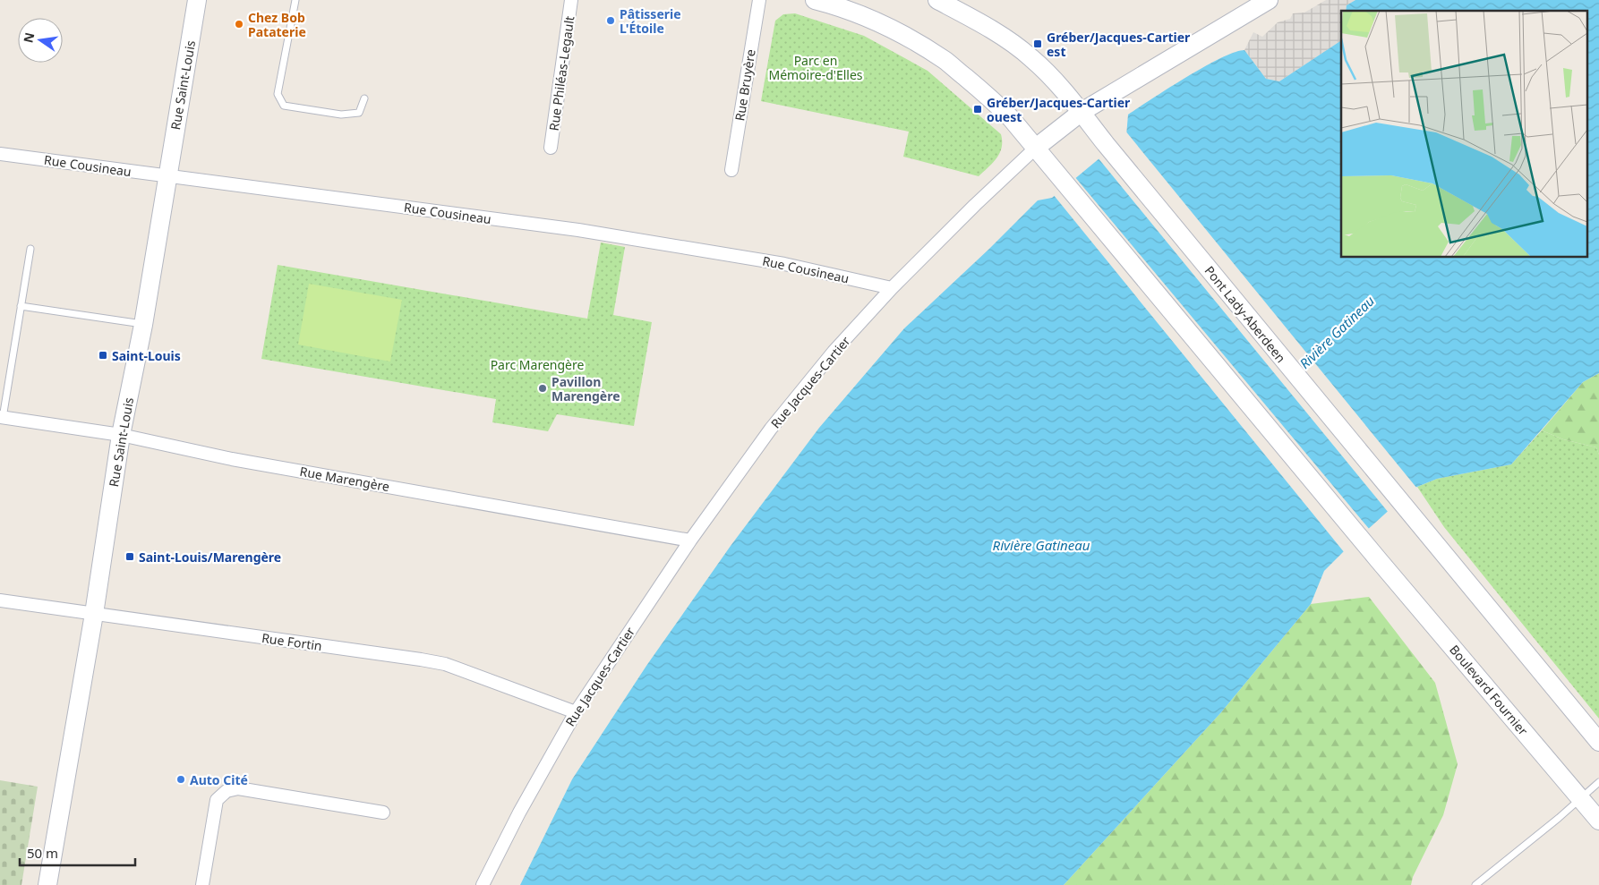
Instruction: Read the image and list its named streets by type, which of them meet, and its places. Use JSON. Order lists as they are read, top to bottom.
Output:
{
  "streets": {
    "main road": [
      "Rue Saint-Louis",
      "Pont Lady-Aberdeen",
      "Rue Jacques-Cartier",
      "Boulevard Fournier"
    ],
    "street": [
      "Rue Philéas-Legault",
      "Rue Bruyère",
      "Rue Cousineau",
      "Rue Marengère",
      "Rue Fortin"
    ]
  },
  "crossings": [
    ["Rue Saint-Louis", "Rue Cousineau"],
    ["Rue Saint-Louis", "Rue Marengère"],
    ["Rue Saint-Louis", "Rue Fortin"],
    ["Rue Cousineau", "Rue Jacques-Cartier"],
    ["Pont Lady-Aberdeen", "Rue Jacques-Cartier"],
    ["Rue Jacques-Cartier", "Rue Marengère"],
    ["Rue Jacques-Cartier", "Rue Fortin"],
    ["Rue Jacques-Cartier", "Boulevard Fournier"]
  ],
  "water": ["Rivière Gatineau"],
  "parks": ["Parc en Mémoire-d'Elles", "Parc Marengère"],
  "places": {
    "other": [
      "Pâtisserie L'Étoile",
      "Chez Bob Pataterie",
      "Pavillon Marengère",
      "Auto Cité"
    ],
    "transit": [
      "Gréber/Jacques-Cartier est",
      "Gréber/Jacques-Cartier ouest",
      "Saint-Louis",
      "Saint-Louis/Marengère"
    ]
  },
  "scale_bar": "50 m",
  "north": "left"
}
